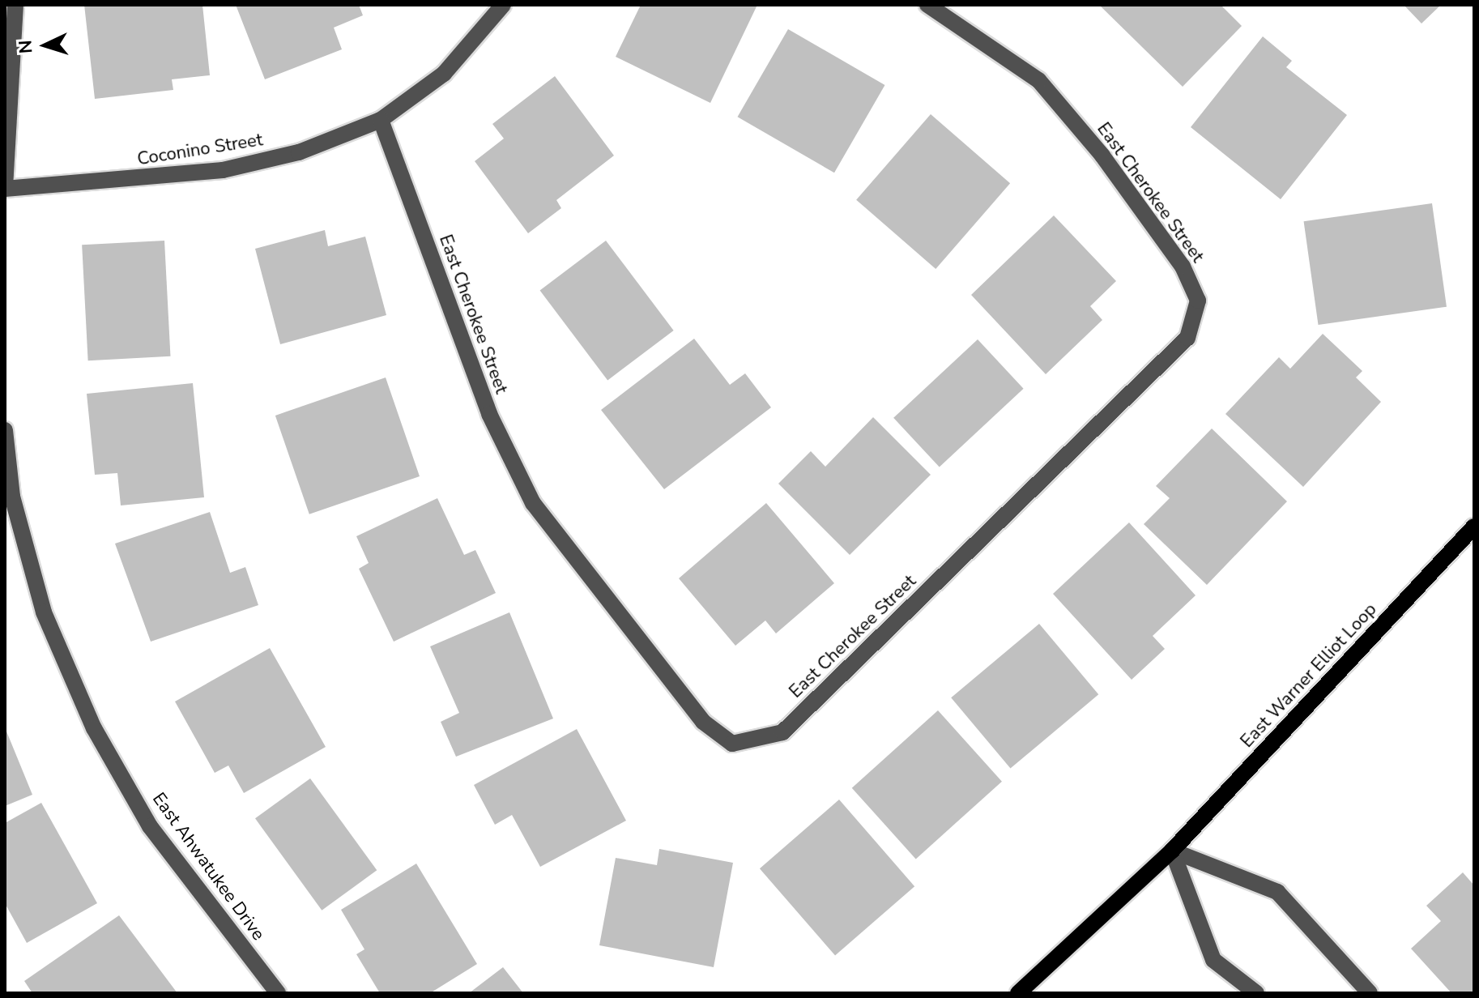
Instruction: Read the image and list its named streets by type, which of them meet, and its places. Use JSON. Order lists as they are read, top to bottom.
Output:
{
  "streets": {
    "main road": ["East Warner Elliot Loop"],
    "street": ["Coconino Street", "East Cherokee Street", "East Ahwatukee Drive"]
  },
  "crossings": [
    ["Coconino Street", "East Cherokee Street"]
  ],
  "north": "left"
}
